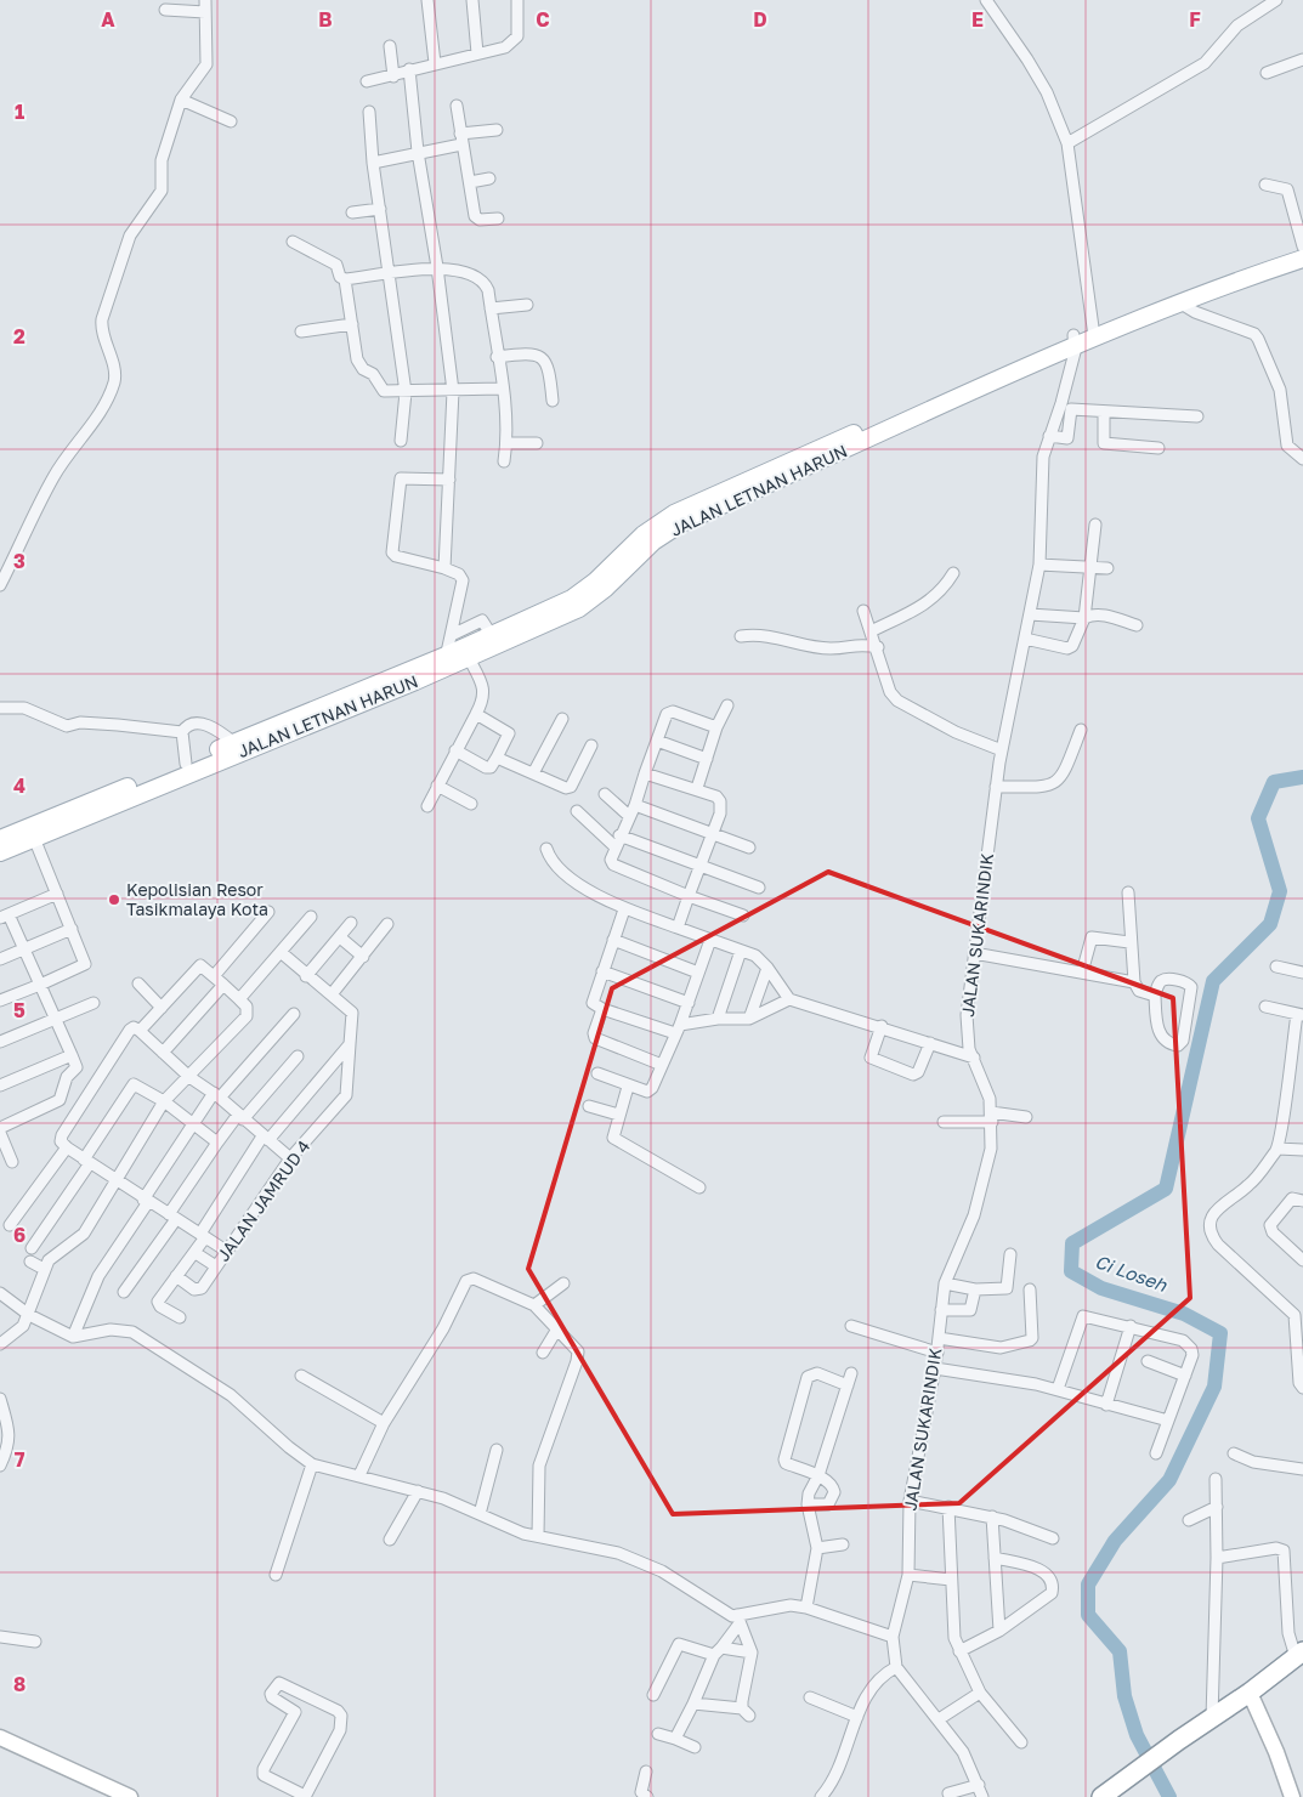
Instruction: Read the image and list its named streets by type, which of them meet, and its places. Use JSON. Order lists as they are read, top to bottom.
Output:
{
  "streets": {
    "main road": ["JALAN LETNAN HARUN"],
    "street": ["JALAN SUKARINDIK", "JALAN JAMRUD 4"]
  },
  "crossings": [
    ["JALAN LETNAN HARUN", "JALAN SUKARINDIK"]
  ],
  "water": ["Ci Loseh"],
  "places": ["Kepolisian Resor Tasikmalaya Kota"],
  "grid": {
    "columns": [
      "A",
      "B",
      "C",
      "D",
      "E",
      "F"
    ],
    "rows": [
      "1",
      "2",
      "3",
      "4",
      "5",
      "6",
      "7",
      "8"
    ]
  }
}
